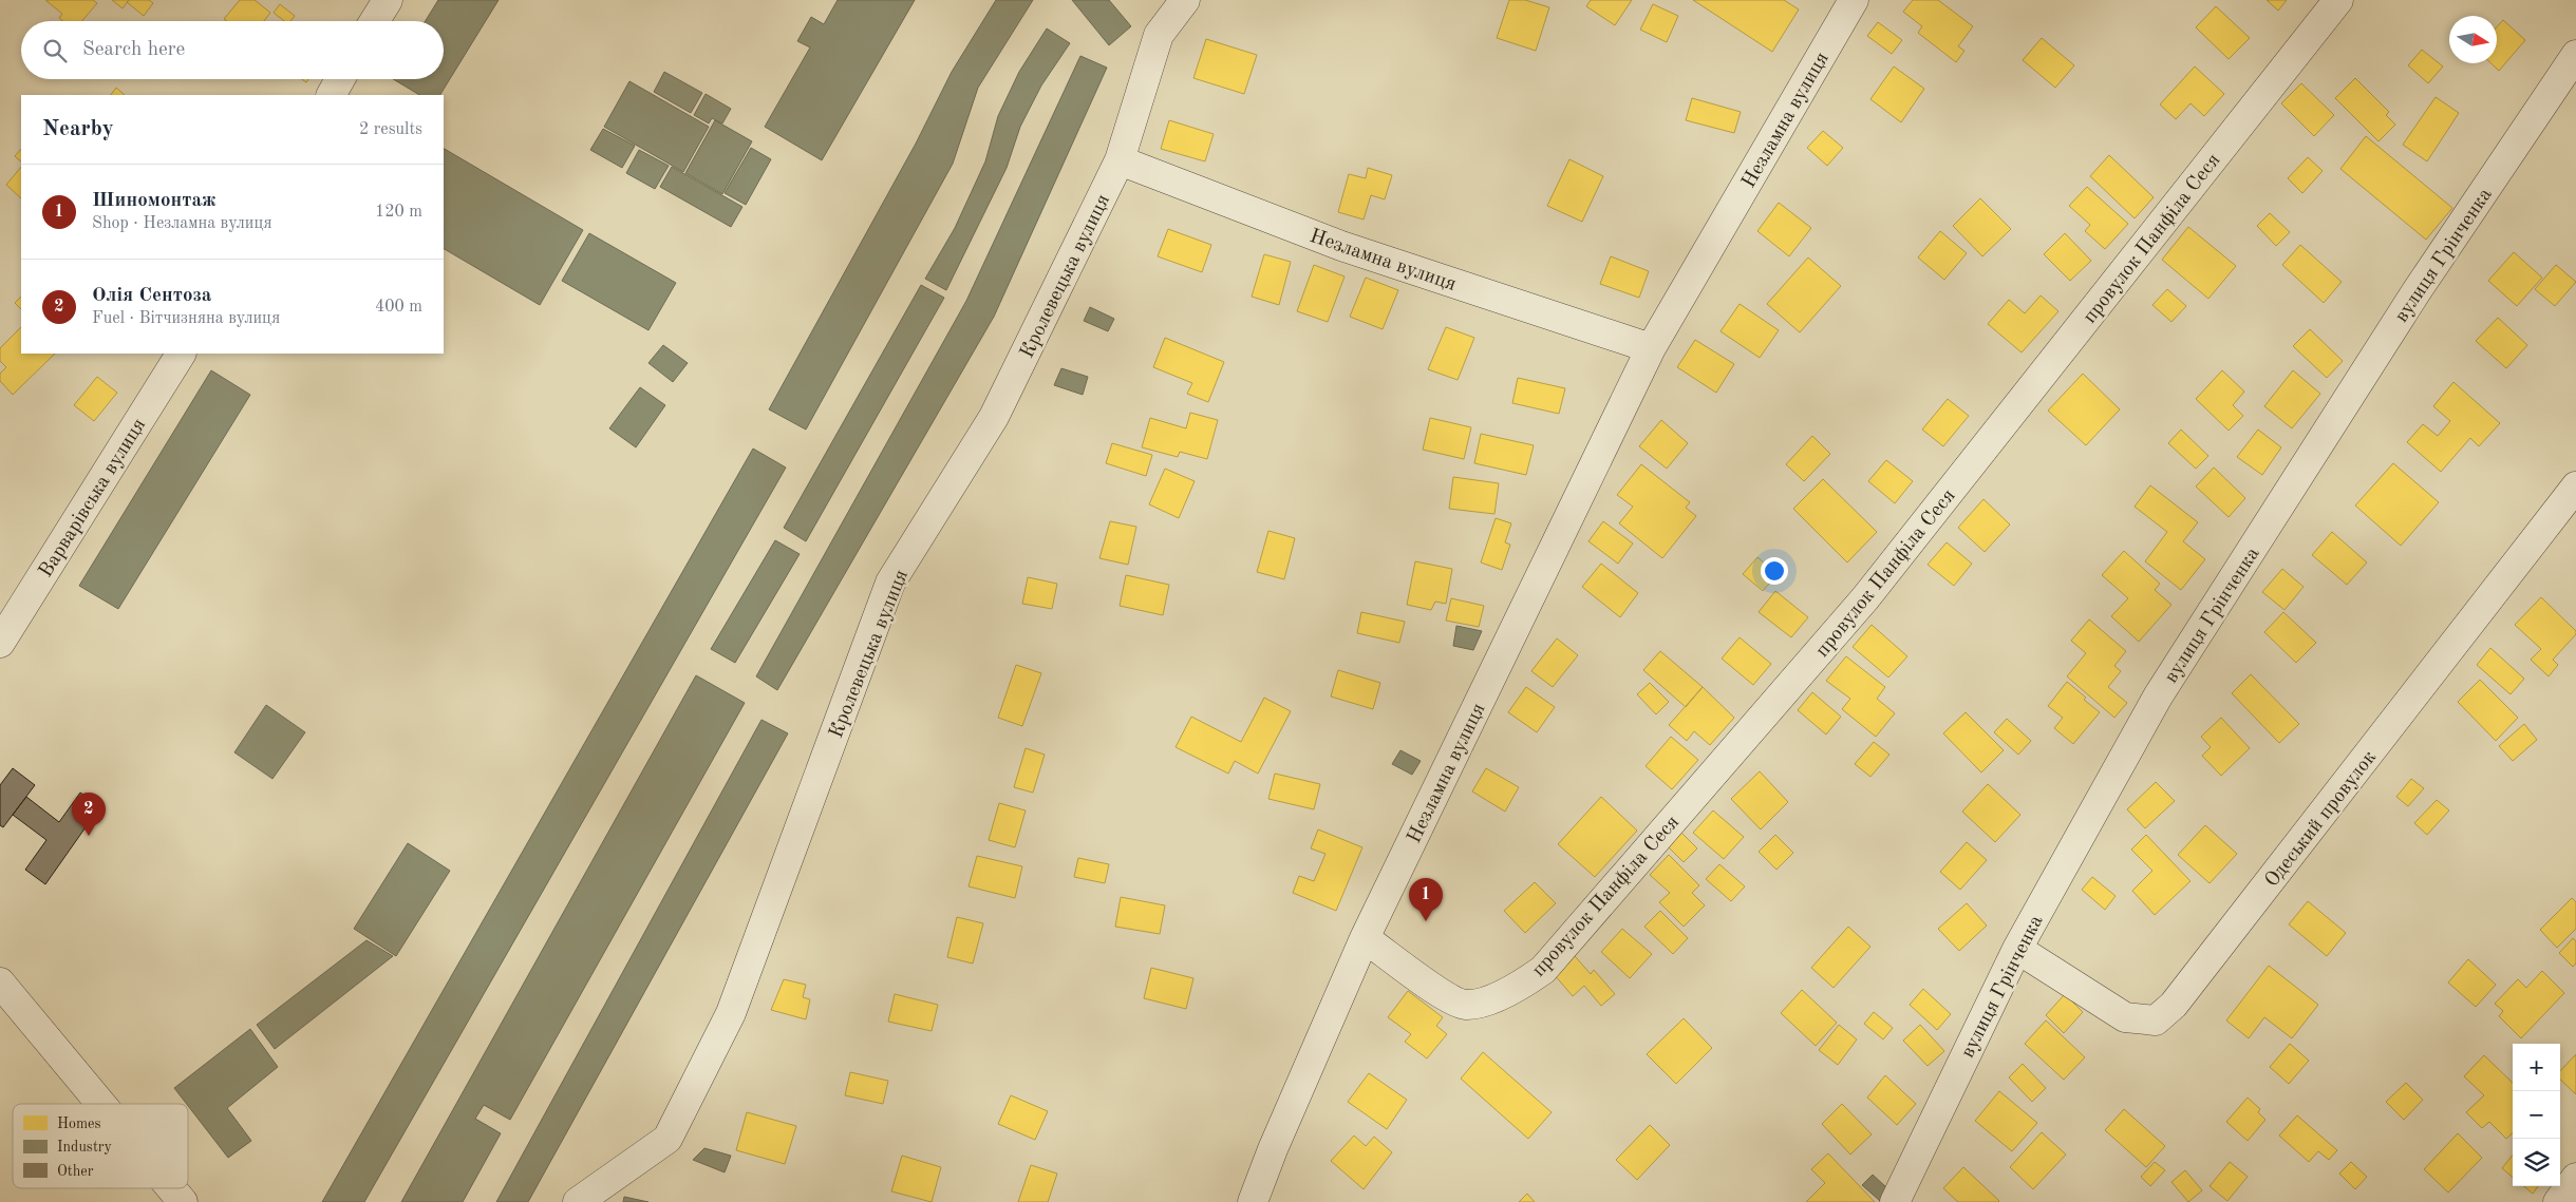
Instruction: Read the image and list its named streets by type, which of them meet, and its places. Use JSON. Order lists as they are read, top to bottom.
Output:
{
  "streets": {
    "street": [
      "Незламна вулиця",
      "провулок Панфіла Сеся",
      "вулиця Грінченка",
      "Кролевецька вулиця",
      "Варварівська вулиця",
      "Одеський провулок"
    ]
  },
  "crossings": [
    ["Незламна вулиця", "провулок Панфіла Сеся"],
    ["Незламна вулиця", "Кролевецька вулиця"],
    ["вулиця Грінченка", "Одеський провулок"]
  ],
  "legend": ["Homes", "Industry", "Other"],
  "north": "right",
  "page": {
    "search": "Search here",
    "heading": ["Nearby", "2 results"],
    "list": [
      {
        "mark": "1",
        "name": "Шиномонтаж",
        "note": "Shop · Незламна вулиця",
        "value": "120 m"
      },
      {
        "mark": "2",
        "name": "Олія Сентоза",
        "note": "Fuel · Вітчизняна вулиця",
        "value": "400 m"
      }
    ],
    "pins": ["2", "1"],
    "map_buttons": ["+", "−"]
  }
}
